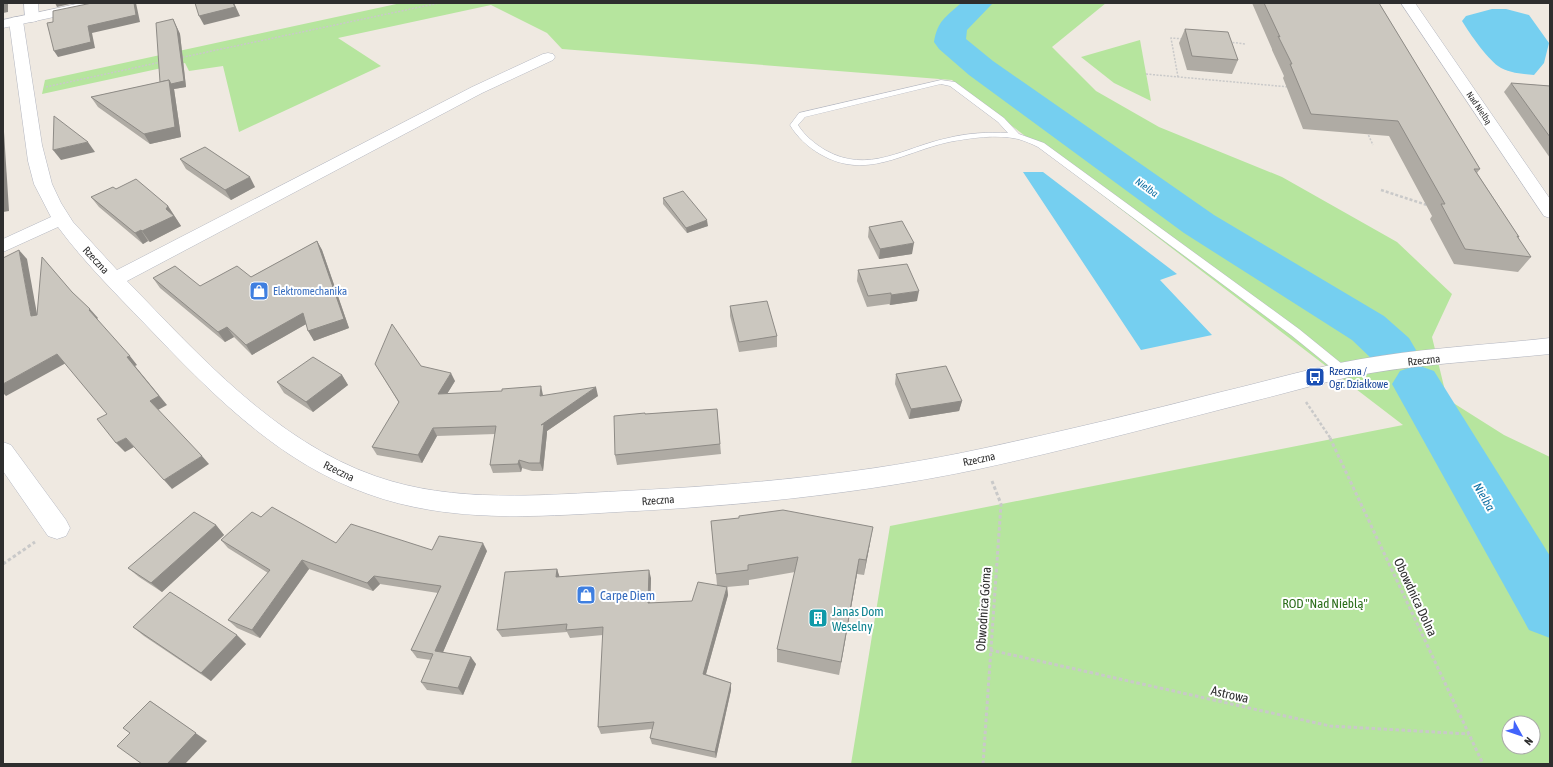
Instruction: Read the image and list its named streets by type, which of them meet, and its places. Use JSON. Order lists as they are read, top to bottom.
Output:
{
  "streets": {
    "street": ["Nad Nielbą", "Rzeczna"],
    "path": ["Obowdnica Dolna", "Obwodnica Górna", "Astrowa"]
  },
  "crossings": [
    ["Rzeczna", "Obowdnica Dolna"],
    ["Rzeczna", "Obwodnica Górna"],
    ["Obowdnica Dolna", "Astrowa"],
    ["Obwodnica Górna", "Astrowa"]
  ],
  "water": ["Nielba"],
  "parks": ["ROD \"Nad Nieblą\""],
  "places": {
    "shop": ["Elektromechanika", "Carpe Diem"],
    "bus stop": ["Rzeczna / Ogr. Działkowe"],
    "building": ["Janas Dom Weselny"]
  },
  "north": "bottom right"
}
